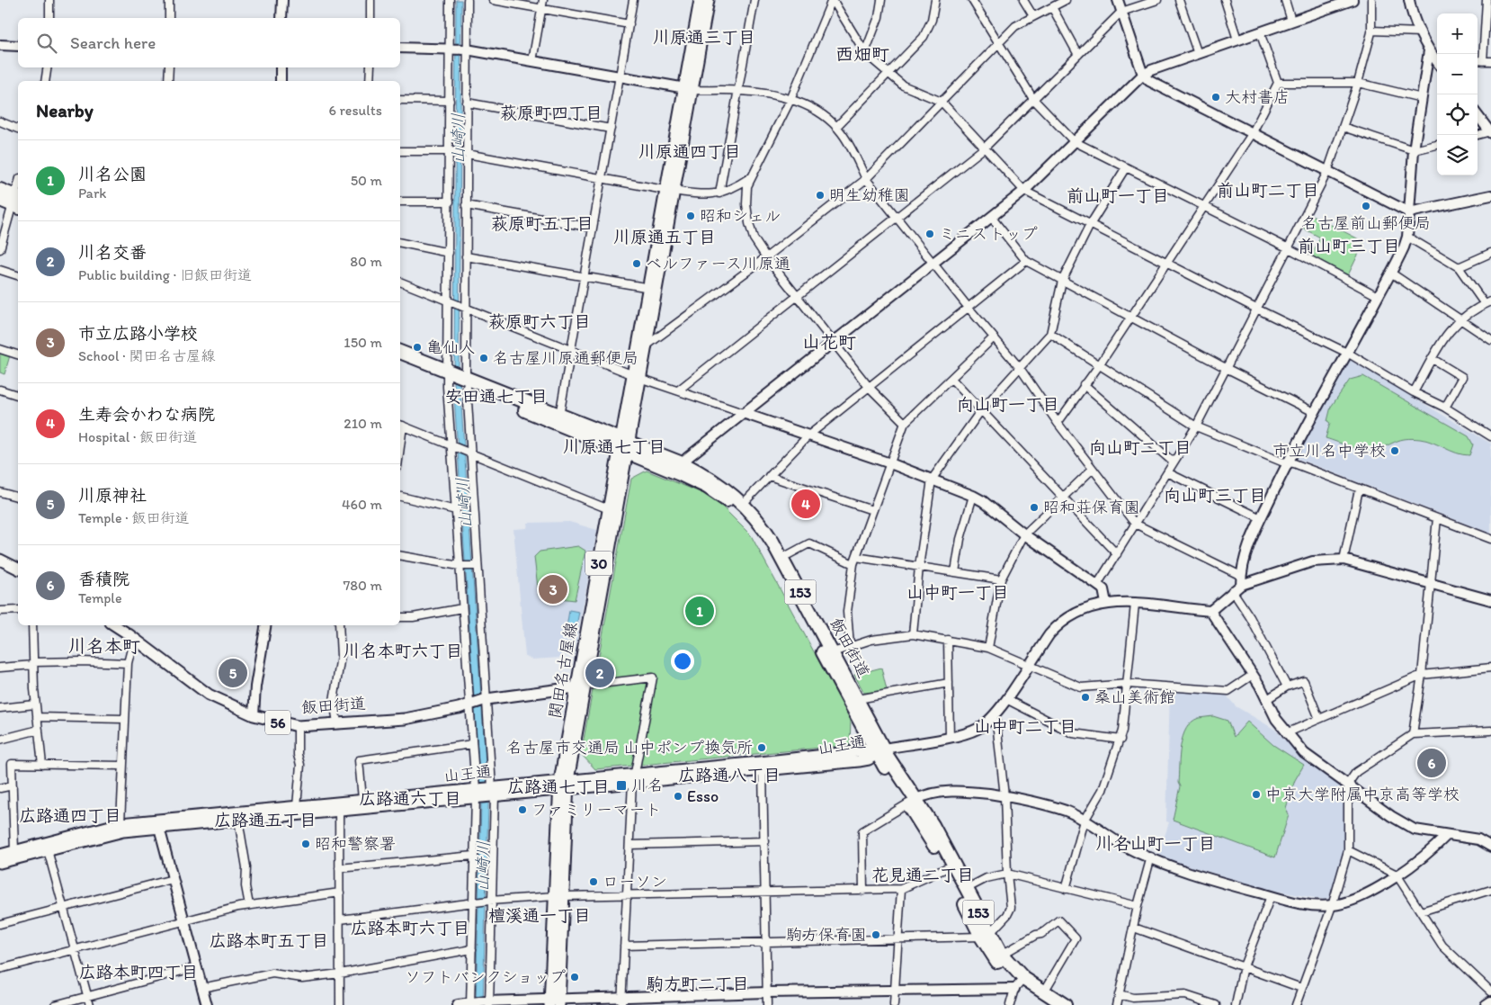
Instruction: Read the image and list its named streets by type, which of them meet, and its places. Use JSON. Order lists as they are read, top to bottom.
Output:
{
  "streets": {
    "highway": ["153", "飯田街道"],
    "main road": [
      "30",
      "関田名古屋線",
      "56",
      "山王通"
    ]
  },
  "crossings": [
    ["飯田街道", "関田名古屋線"],
    ["飯田街道", "山王通"],
    ["関田名古屋線", "山王通"]
  ],
  "districts": [
    "川原通三丁目",
    "西畑町",
    "萩原町四丁目",
    "川原通四丁目",
    "前山町二丁目",
    "前山町一丁目",
    "萩原町五丁目",
    "川原通五丁目",
    "前山町三丁目",
    "萩原町六丁目",
    "山花町",
    "安田通七丁目",
    "向山町一丁目",
    "川原通七丁目",
    "向山町二丁目",
    "向山町三丁目",
    "山中町一丁目",
    "川名本町",
    "川名本町六丁目",
    "山中町二丁目",
    "広路通八丁目",
    "広路通七丁目",
    "広路通六丁目",
    "広路通四丁目",
    "広路通五丁目",
    "川名山町一丁目",
    "花見通二丁目",
    "檀溪通一丁目",
    "広路本町六丁目",
    "広路本町五丁目",
    "広路本町四丁目",
    "駒方町二丁目"
  ],
  "water": ["山崎川"],
  "places": {
    "other": [
      "大村書店",
      "明生幼稚園",
      "名古屋前山郵便局",
      "昭和シェル",
      "ミニストップ",
      "ベルファース川原通",
      "亀仙人",
      "名古屋川原通郵便局",
      "市立川名中学校",
      "昭和荘保育園",
      "桑山美術館",
      "名古屋市交通局 山中ポンプ換気所",
      "中京大学附属中京高等学校",
      "Esso",
      "ファミリーマート",
      "昭和警察署",
      "ローソン",
      "駒方保育園",
      "ソフトバンクショップ"
    ],
    "transit": ["川名"]
  },
  "page": {
    "map_buttons": ["+", "−"],
    "search": "Search here",
    "heading": ["Nearby", "6 results"],
    "list": [
      {
        "mark": "1",
        "name": "川名公園",
        "note": "Park",
        "value": "50 m"
      },
      {
        "mark": "2",
        "name": "川名交番",
        "note": "Public building · 旧飯田街道",
        "value": "80 m"
      },
      {
        "mark": "3",
        "name": "市立広路小学校",
        "note": "School · 関田名古屋線",
        "value": "150 m"
      },
      {
        "mark": "4",
        "name": "生寿会かわな病院",
        "note": "Hospital · 飯田街道",
        "value": "210 m"
      },
      {
        "mark": "5",
        "name": "川原神社",
        "note": "Temple · 飯田街道",
        "value": "460 m"
      },
      {
        "mark": "6",
        "name": "香積院",
        "note": "Temple",
        "value": "780 m"
      }
    ],
    "pins": [
      "4",
      "3",
      "1",
      "2",
      "5",
      "6"
    ]
  }
}
